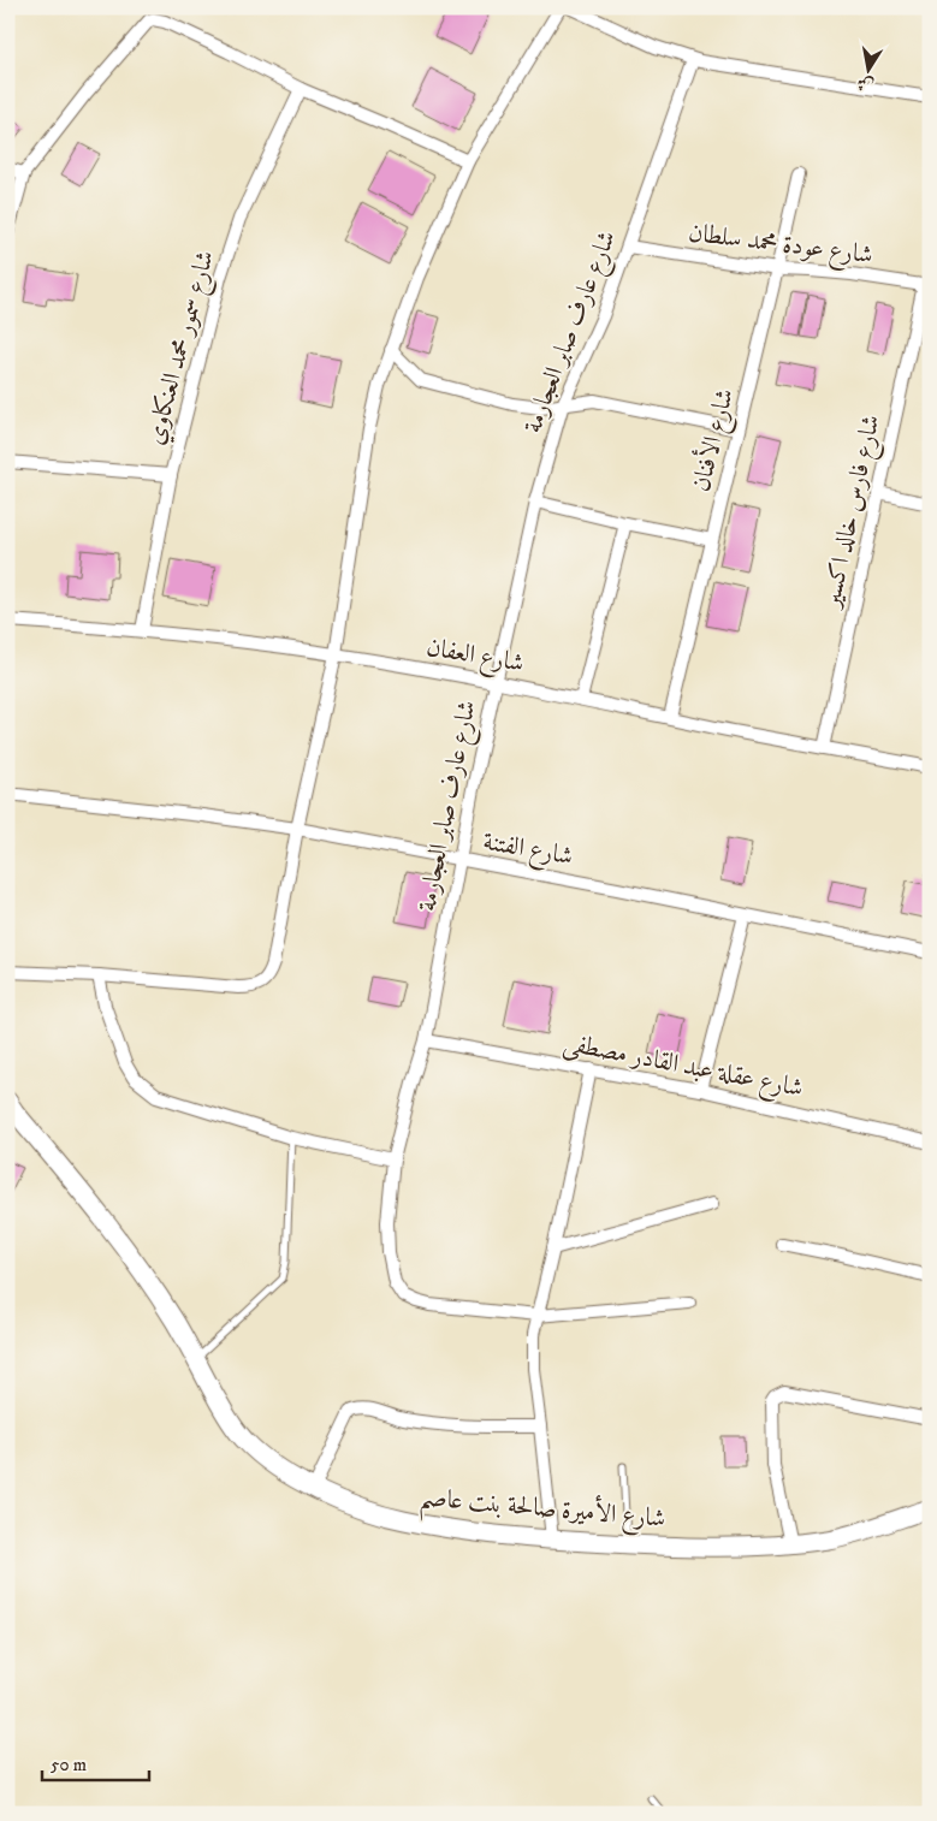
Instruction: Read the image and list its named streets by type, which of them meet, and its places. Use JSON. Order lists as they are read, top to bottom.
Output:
{
  "streets": {
    "street": [
      "شارع عودة محمد سلطان",
      "شارع عارف صابر العجارمة",
      "شارع سمور محمد العنكاوي",
      "شارع الأفنان",
      "شارع فارس خالد اكسير",
      "شارع العفان",
      "شارع الفتنة",
      "شارع عقلة عبد القادر مصطفى",
      "شارع الأميرة صالحة بنت عاصم"
    ]
  },
  "crossings": [
    ["شارع عودة محمد سلطان", "شارع عارف صابر العجارمة"],
    ["شارع عودة محمد سلطان", "شارع الأفنان"],
    ["شارع عودة محمد سلطان", "شارع فارس خالد اكسير"],
    ["شارع عارف صابر العجارمة", "شارع العفان"],
    ["شارع عارف صابر العجارمة", "شارع الفتنة"],
    ["شارع عارف صابر العجارمة", "شارع عقلة عبد القادر مصطفى"],
    ["شارع سمور محمد العنكاوي", "شارع العفان"],
    ["شارع الأفنان", "شارع العفان"],
    ["شارع فارس خالد اكسير", "شارع العفان"]
  ],
  "scale_bar": "50 m",
  "north": "bottom"
}
